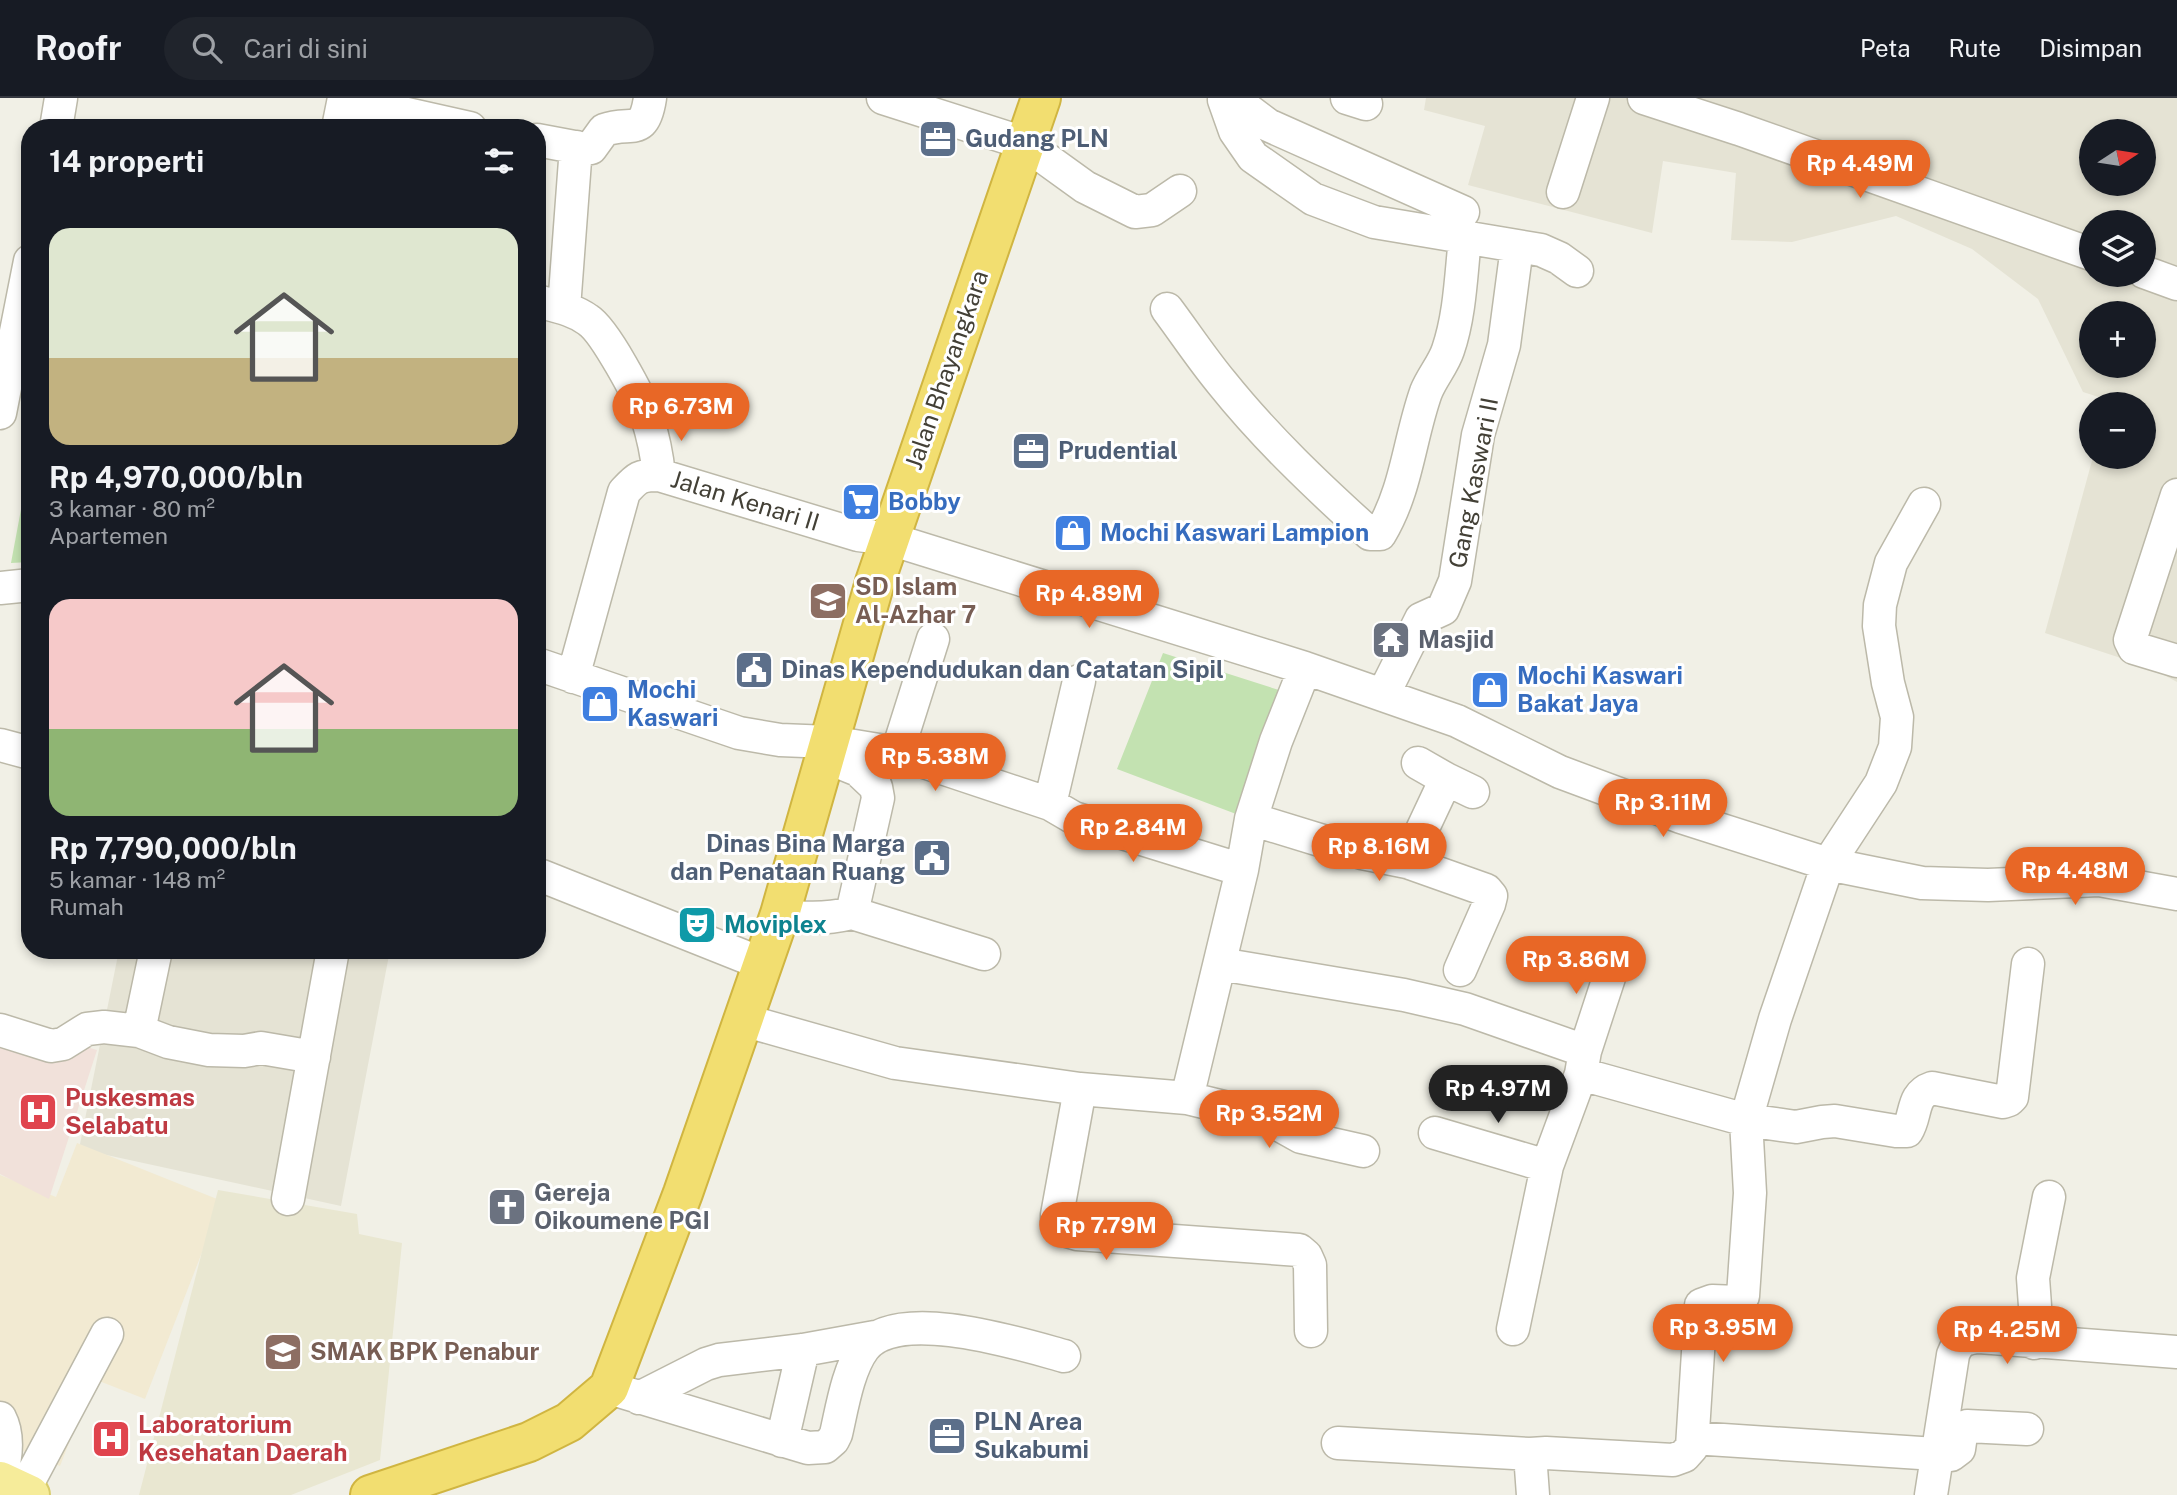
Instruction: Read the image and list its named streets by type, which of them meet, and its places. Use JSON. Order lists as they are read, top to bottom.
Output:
{
  "streets": {
    "highway": ["Jalan Bhayangkara"],
    "street": ["Gang Kaswari II", "Jalan Kenari II"]
  },
  "crossings": [
    ["Jalan Bhayangkara", "Jalan Kenari II"],
    ["Gang Kaswari II", "Jalan Kenari II"]
  ],
  "places": {
    "office": ["Gudang PLN", "Prudential", "PLN Area Sukabumi"],
    "supermarket": ["Bobby"],
    "shop": ["Mochi Kaswari Lampion", "Mochi Kaswari Bakat Jaya", "Mochi Kaswari"],
    "school or university": ["SD Islam Al-Azhar 7", "SMAK BPK Penabur"],
    "temple": ["Masjid"],
    "public building": ["Dinas Kependudukan dan Catatan Sipil", "Dinas Bina Marga dan Penataan Ruang"],
    "theatre": ["Moviplex"],
    "hospital": ["Puskesmas Selabatu", "Laboratorium Kesehatan Daerah"],
    "church": ["Gereja Oikoumene PGI"]
  },
  "north": "right",
  "page": {
    "header": "Roofr",
    "search": "Cari di sini",
    "nav": ["Peta", "Rute", "Disimpan"],
    "map_buttons": ["+", "−"],
    "heading": "14 properti",
    "price": [
      "Rp 4.49M",
      "Rp 6.73M",
      "Rp 4.89M",
      "Rp 5.38M",
      "Rp 3.11M",
      "Rp 2.84M",
      "Rp 8.16M",
      "Rp 4.48M",
      "Rp 3.86M",
      "Rp 4.97M",
      "Rp 3.52M",
      "Rp 7.79M",
      "Rp 3.95M",
      "Rp 4.25M"
    ],
    "list": [
      {
        "name": "Rp 4,970,000/bln",
        "note": "3 kamar · 80 m² · Apartemen"
      },
      {
        "name": "Rp 7,790,000/bln",
        "note": "5 kamar · 148 m² · Rumah"
      }
    ]
  }
}
